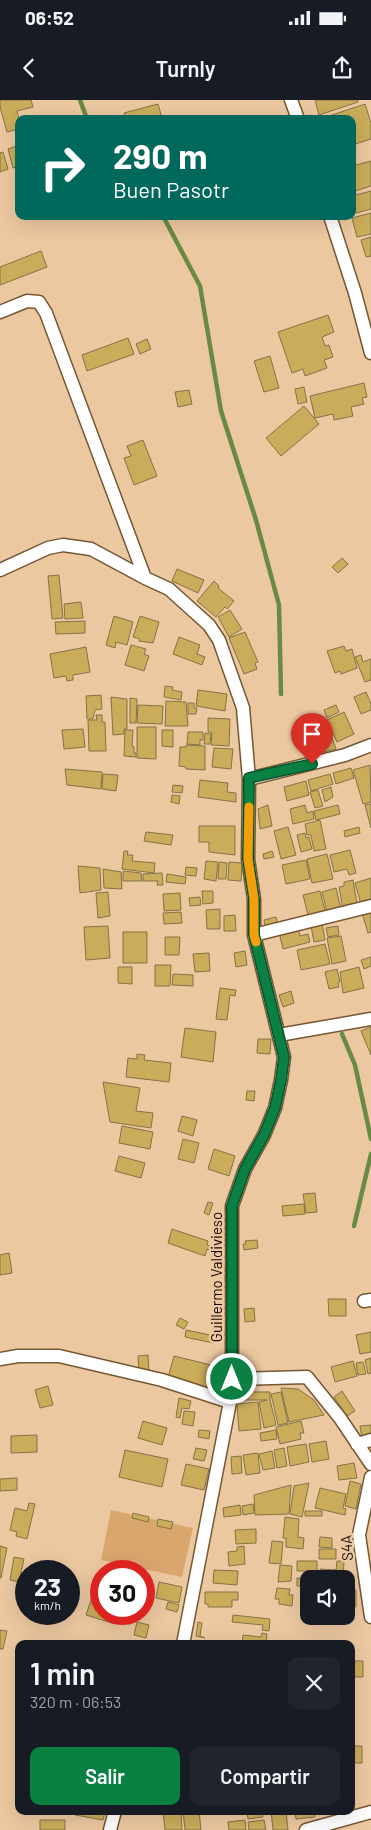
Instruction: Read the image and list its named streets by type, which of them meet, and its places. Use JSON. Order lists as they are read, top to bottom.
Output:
{
  "streets": {
    "street": ["Guillermo Valdivieso", "S4A"]
  },
  "page": {
    "status": "06:52",
    "header": "Turnly",
    "turn": ["290 m", "Buen Pasotr"],
    "speed": "23 km/h",
    "limit": "30",
    "heading": ["1 min", "320 m · 06:53"],
    "buttons": ["Salir", "Compartir"]
  }
}
